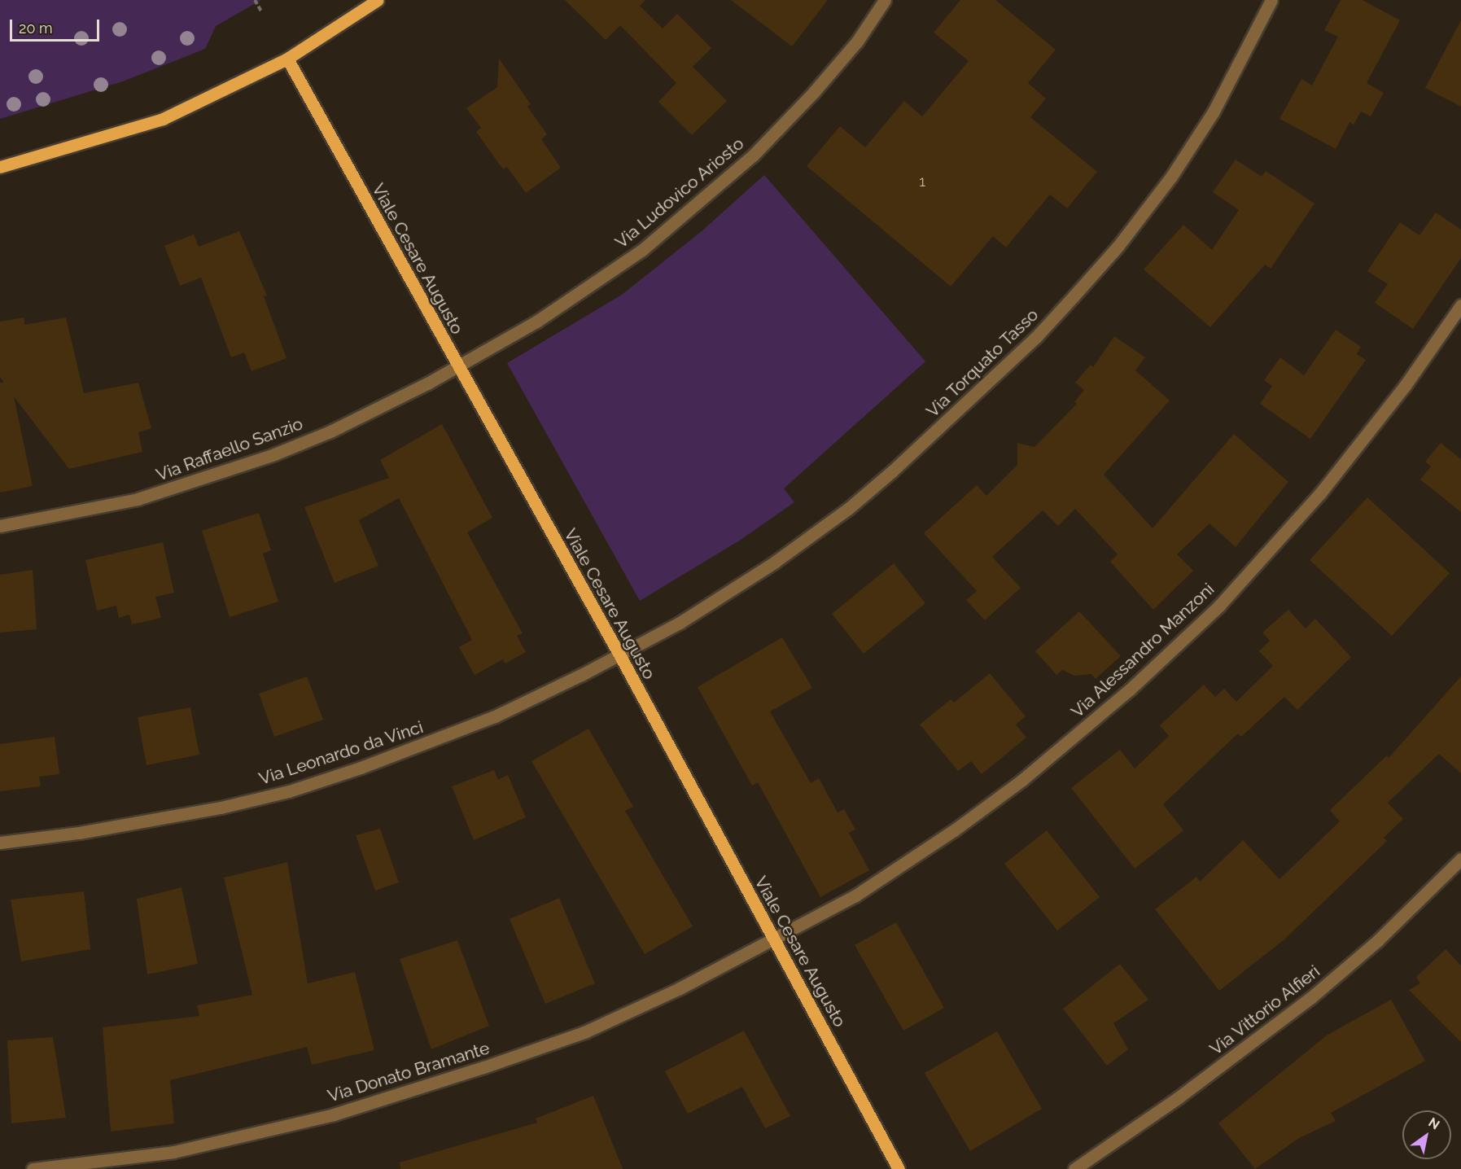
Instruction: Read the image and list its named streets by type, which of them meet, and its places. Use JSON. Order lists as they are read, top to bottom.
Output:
{
  "streets": {
    "main road": ["Viale Cesare Augusto"],
    "street": [
      "Via Ludovico Ariosto",
      "Via Torquato Tasso",
      "Via Raffaello Sanzio",
      "Via Alessandro Manzoni",
      "Via Leonardo da Vinci",
      "Via Vittorio Alfieri",
      "Via Donato Bramante"
    ]
  },
  "crossings": [
    ["Via Ludovico Ariosto", "Viale Cesare Augusto"],
    ["Via Ludovico Ariosto", "Via Raffaello Sanzio"],
    ["Viale Cesare Augusto", "Via Torquato Tasso"],
    ["Viale Cesare Augusto", "Via Raffaello Sanzio"],
    ["Viale Cesare Augusto", "Via Alessandro Manzoni"],
    ["Viale Cesare Augusto", "Via Leonardo da Vinci"],
    ["Viale Cesare Augusto", "Via Donato Bramante"],
    ["Via Torquato Tasso", "Via Leonardo da Vinci"],
    ["Via Alessandro Manzoni", "Via Donato Bramante"]
  ],
  "house_numbers": ["1"],
  "scale_bar": "20 m",
  "north": "top right"
}
